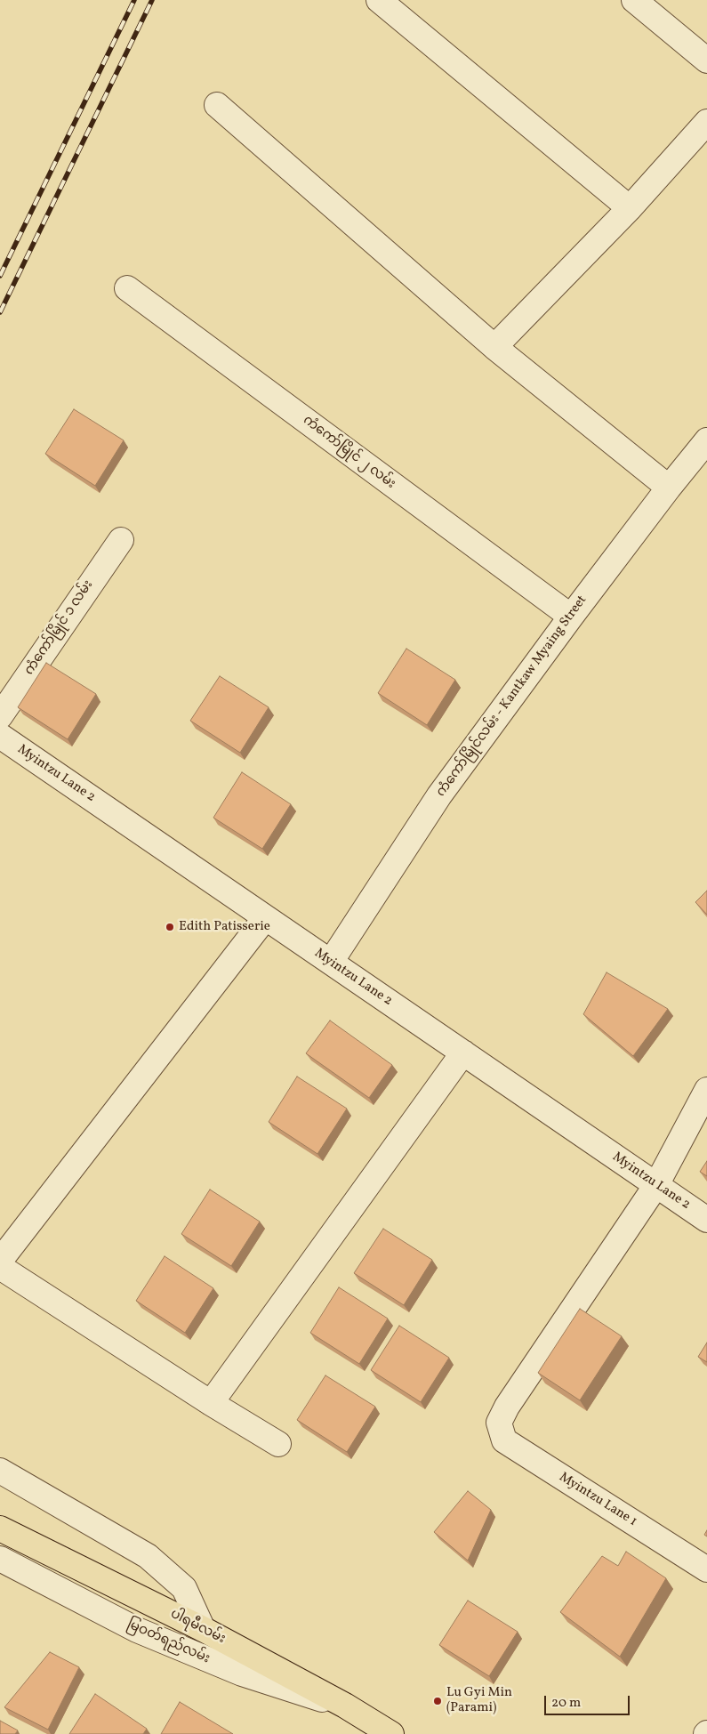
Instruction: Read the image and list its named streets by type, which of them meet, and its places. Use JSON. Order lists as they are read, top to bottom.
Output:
{
  "streets": {
    "main road": ["ပါရမီလမ်း"],
    "street": [
      "ကံကော်မြိုင် ၂ လမ်း",
      "ကံကော်မြိုင် ၁ လမ်း",
      "ကံကော်မြိုင်လမ်း - Kantkaw Myaing Street",
      "Myintzu Lane 2",
      "Myintzu Lane 1",
      "မြဝတ်ရည်လမ်း"
    ]
  },
  "crossings": [
    ["ကံကော်မြိုင် ၂ လမ်း", "ကံကော်မြိုင်လမ်း - Kantkaw Myaing Street"],
    ["ကံကော်မြိုင်လမ်း - Kantkaw Myaing Street", "Myintzu Lane 2"],
    ["Myintzu Lane 2", "Myintzu Lane 1"],
    ["ပါရမီလမ်း", "မြဝတ်ရည်လမ်း"]
  ],
  "places": ["Edith Patisserie", "Lu Gyi Min (Parami)"],
  "scale_bar": "20 m"
}
